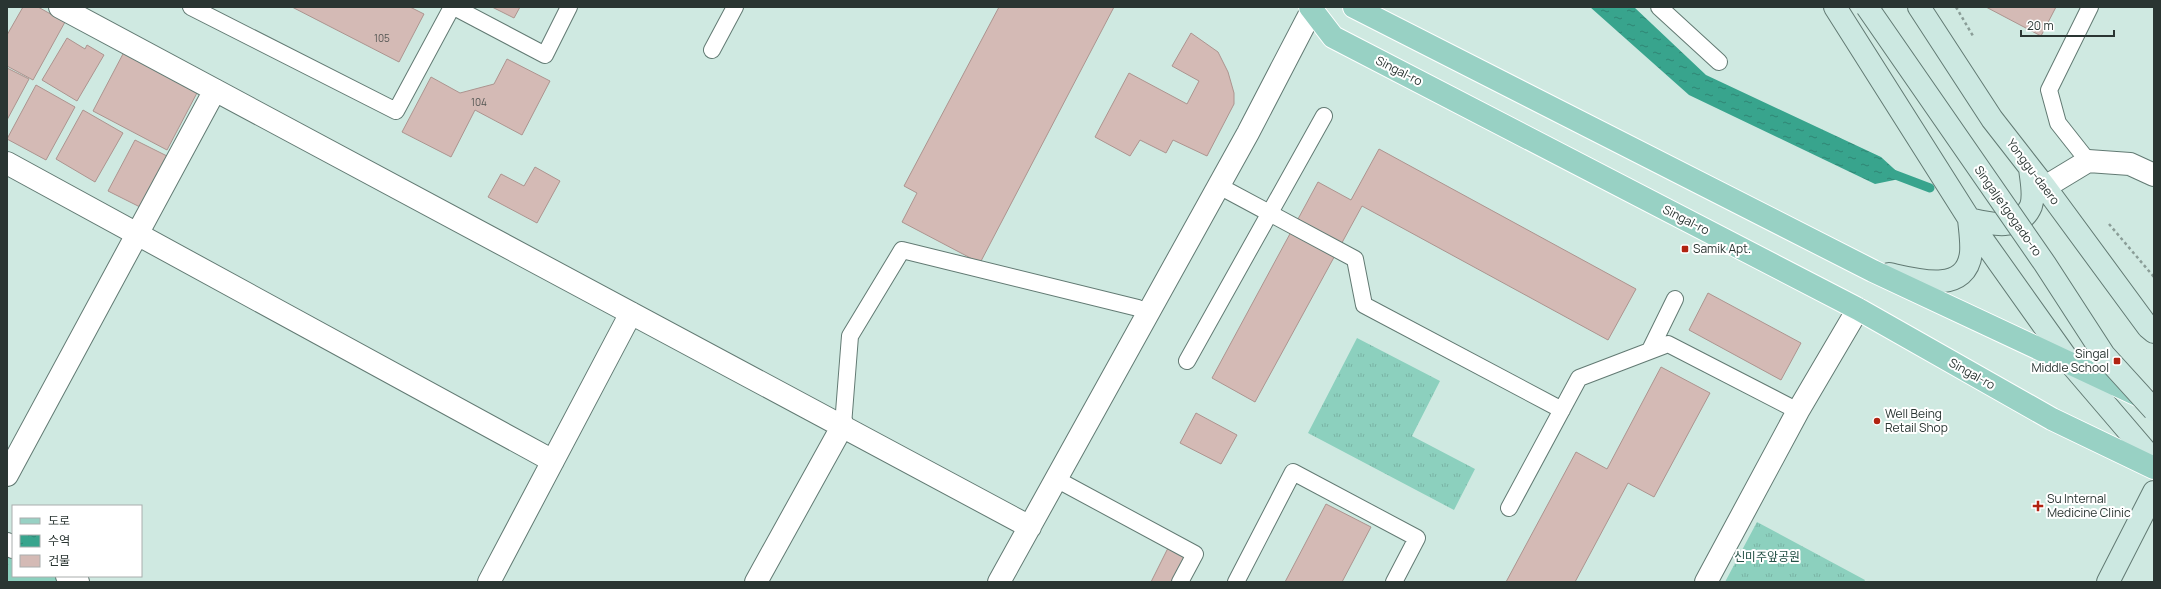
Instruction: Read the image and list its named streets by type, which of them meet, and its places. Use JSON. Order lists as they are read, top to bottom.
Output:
{
  "streets": {
    "main road": ["Singal-ro"],
    "street": ["Yonggu-daero", "Singalje1gogado-ro"]
  },
  "parks": ["신미주앞공원"],
  "places": {
    "transit": ["Samik Apt.", "Singal Middle School"],
    "other": ["Well Being Retail Shop"],
    "health": ["Su Internal Medicine Clinic"]
  },
  "house_numbers": ["105", "104"],
  "legend": ["도로", "수역", "건물"],
  "scale_bar": "20 m"
}
